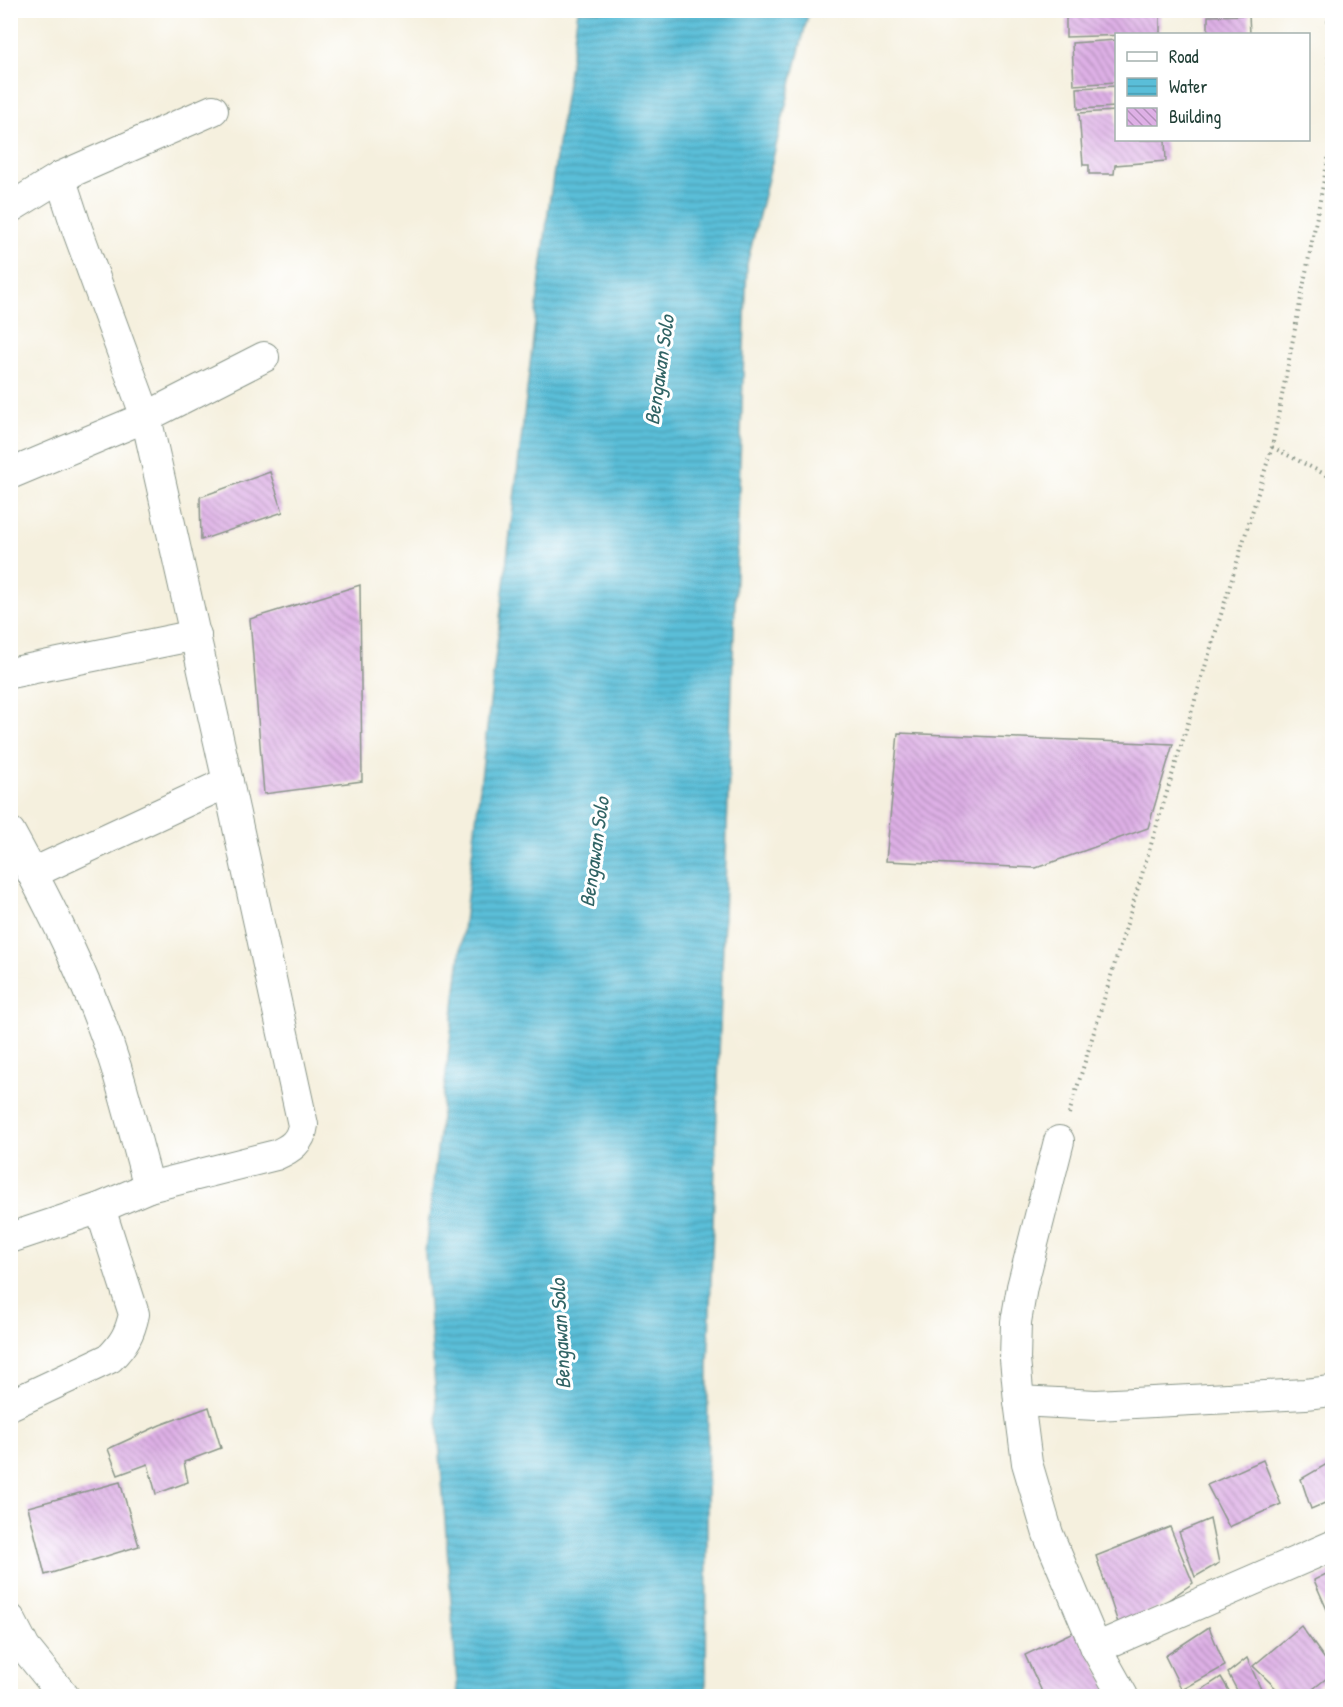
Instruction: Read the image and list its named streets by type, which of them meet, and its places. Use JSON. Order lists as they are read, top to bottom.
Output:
{
  "water": ["Bengawan Solo"],
  "legend": ["Road", "Water", "Building"]
}
